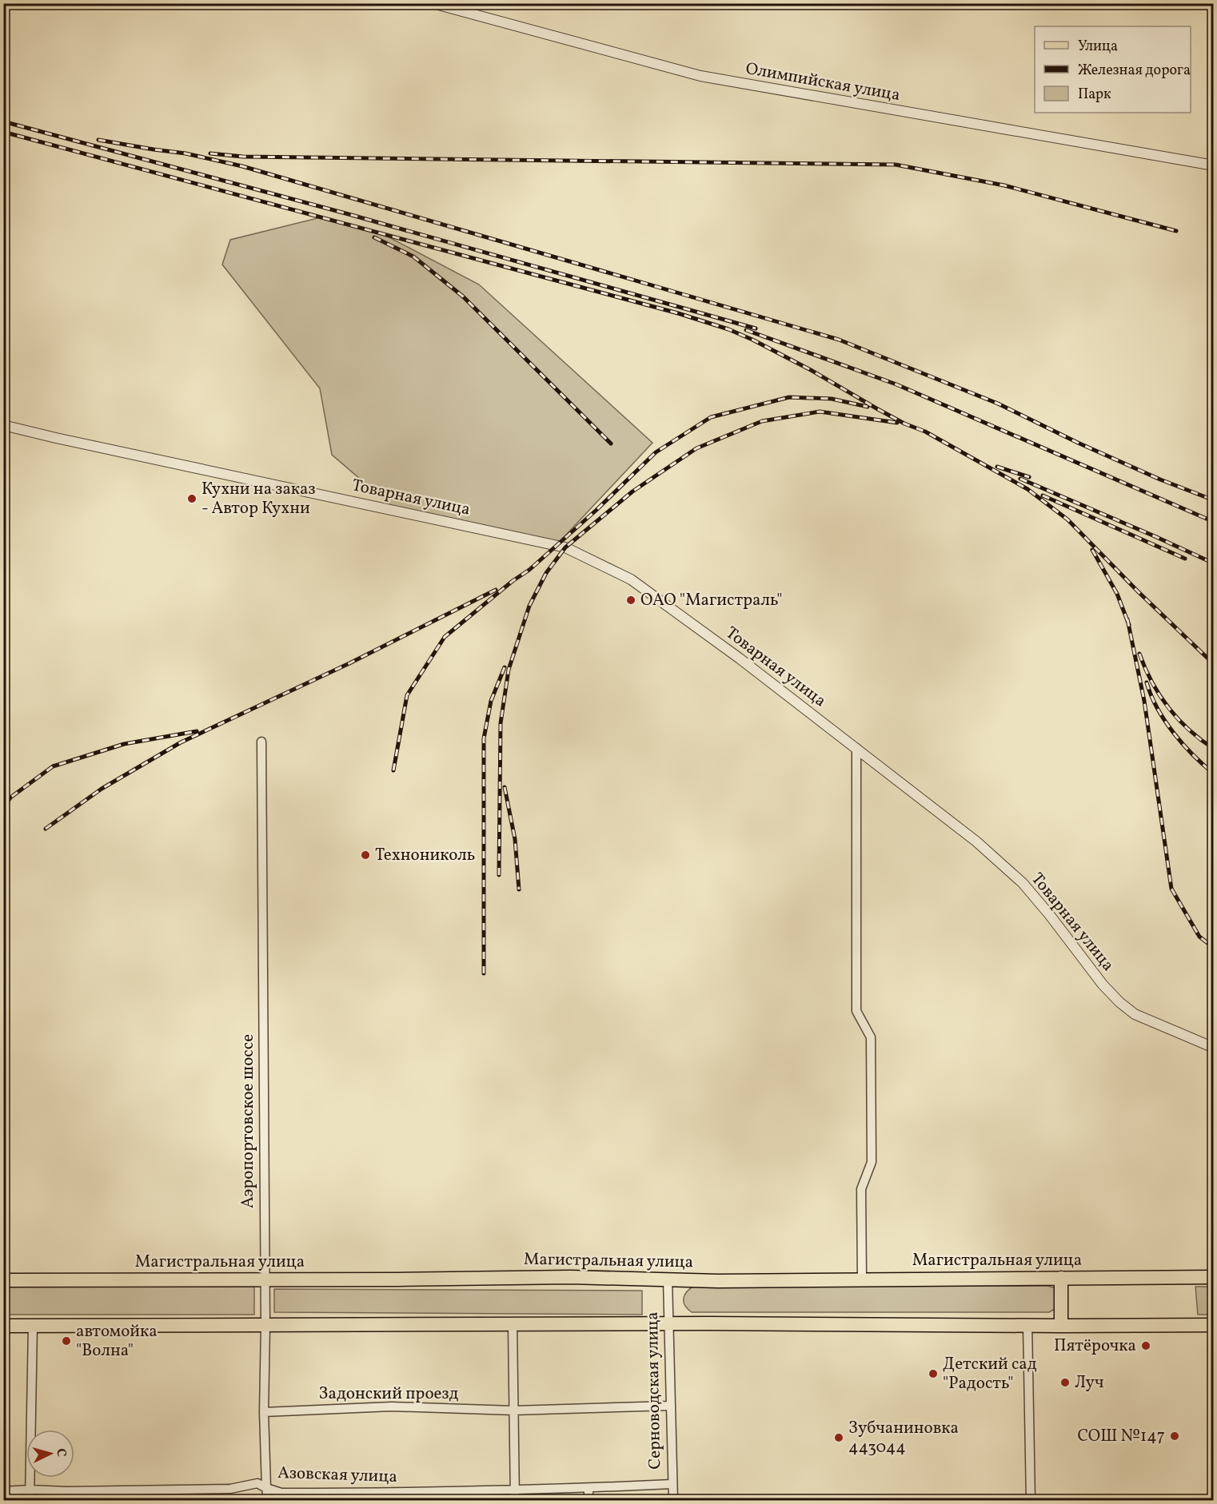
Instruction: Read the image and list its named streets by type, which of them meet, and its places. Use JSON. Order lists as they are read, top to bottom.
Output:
{
  "streets": {
    "main road": ["Магистральная улица"],
    "street": [
      "Олимпийская улица",
      "Товарная улица",
      "Аэропортовское шоссе",
      "Серноводская улица",
      "Задонский проезд",
      "Азовская улица"
    ]
  },
  "crossings": [
    ["Аэропортовское шоссе", "Магистральная улица"],
    ["Аэропортовское шоссе", "Задонский проезд"],
    ["Аэропортовское шоссе", "Азовская улица"],
    ["Магистральная улица", "Серноводская улица"],
    ["Серноводская улица", "Задонский проезд"],
    ["Серноводская улица", "Азовская улица"]
  ],
  "places": [
    "Кухни на заказ - Автор Кухни",
    "ОАО \"Магистраль\"",
    "Технониколь",
    "автомойка \"Волна\"",
    "Пятёрочка",
    "Детский сад \"Радость\"",
    "Луч",
    "СОШ №147",
    "Зубчаниновка 443044"
  ],
  "legend": ["Улица", "Железная дорога", "Парк"],
  "north": "right"
}
